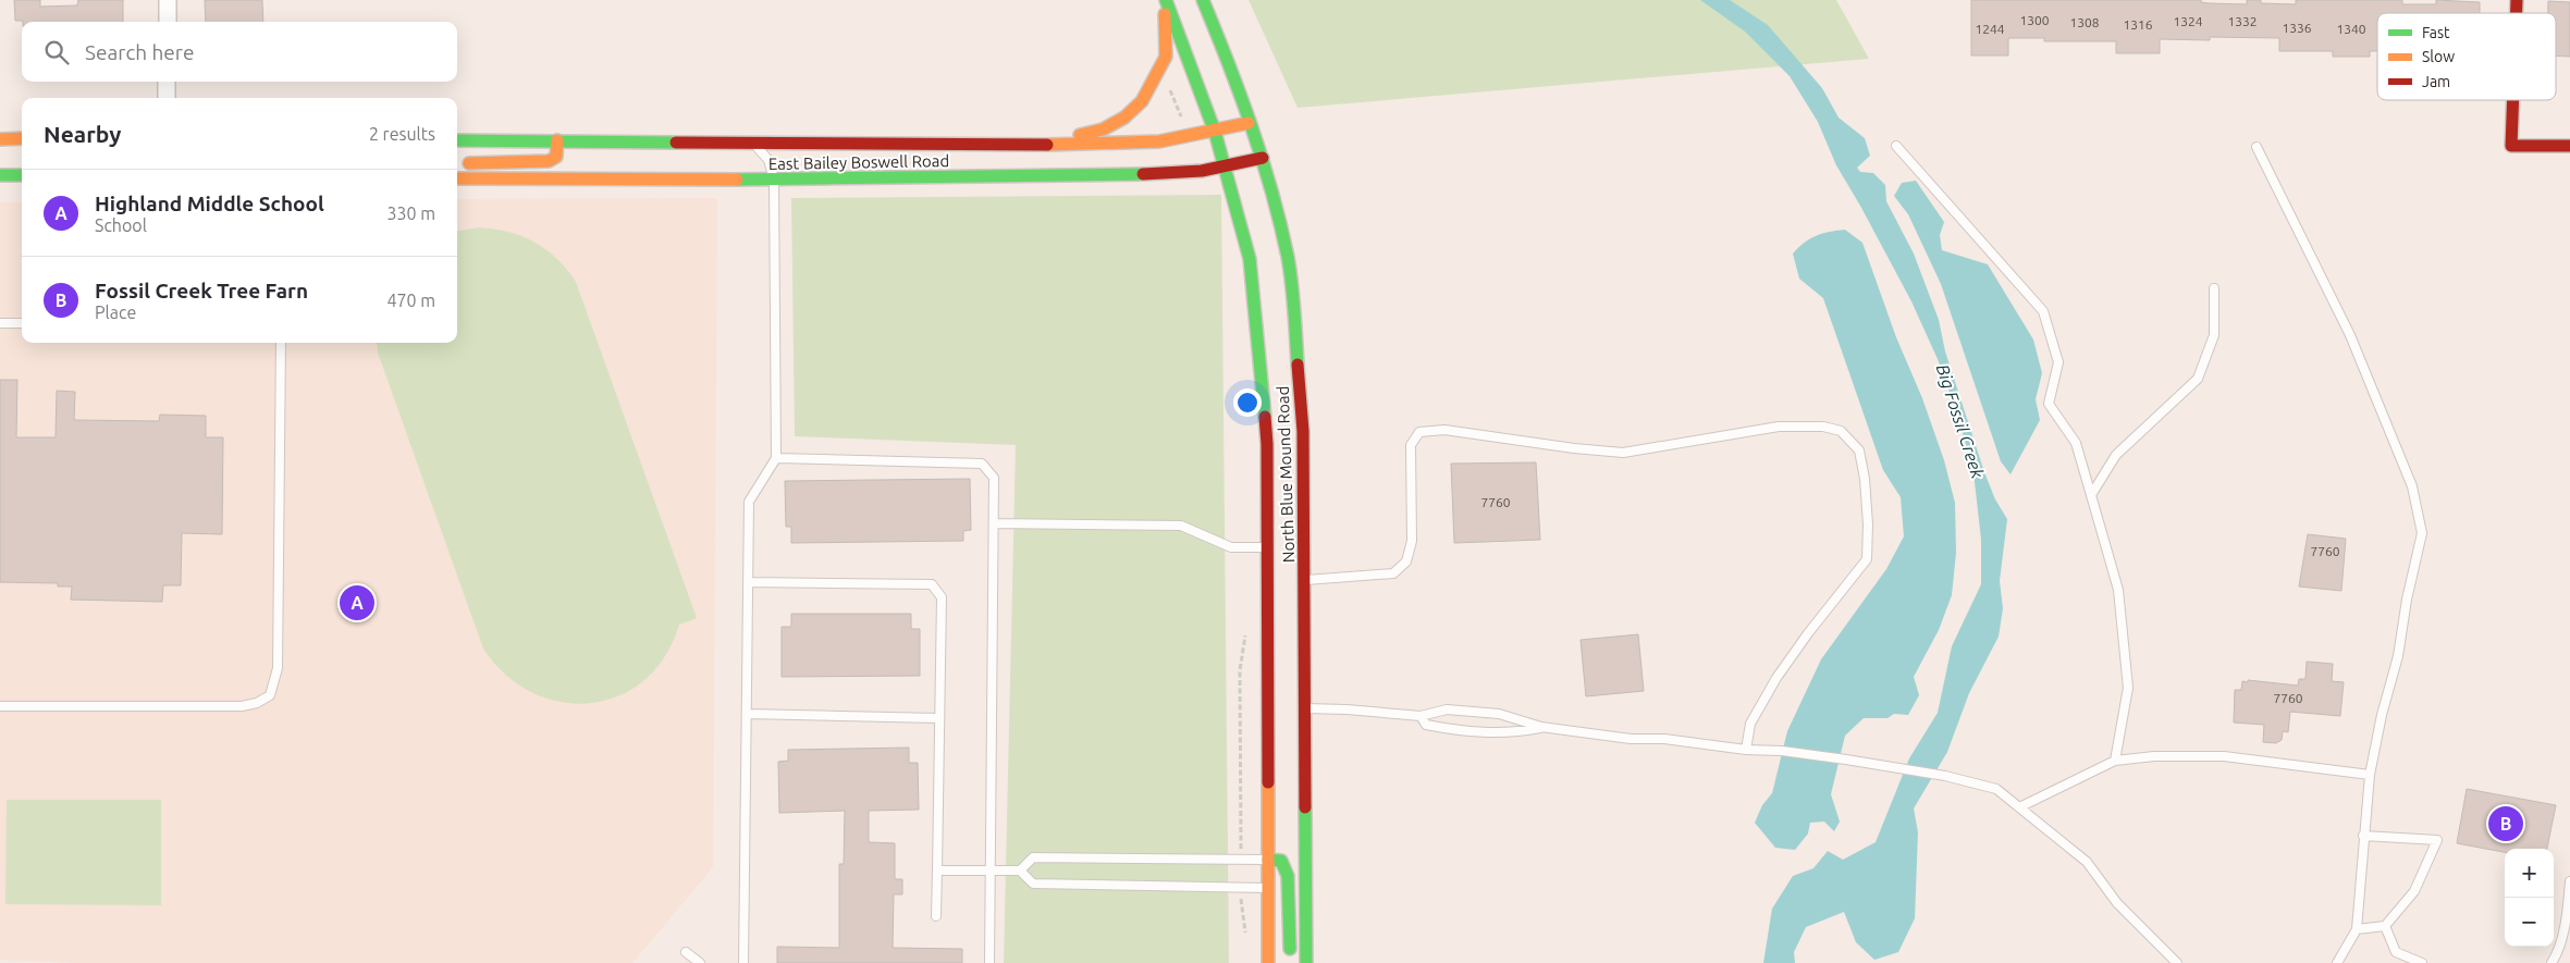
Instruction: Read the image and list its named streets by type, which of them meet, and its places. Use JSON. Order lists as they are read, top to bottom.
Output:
{
  "streets": {
    "main road": ["East Bailey Boswell Road", "North Blue Mound Road"]
  },
  "crossings": [
    ["East Bailey Boswell Road", "North Blue Mound Road"]
  ],
  "water": ["Big Fossil Creek"],
  "house_numbers": [
    "1300",
    "1324",
    "1332",
    "1308",
    "1316",
    "1336",
    "1244",
    "1340",
    "7760",
    "7760",
    "7760"
  ],
  "legend": ["Fast", "Slow", "Jam"],
  "page": {
    "search": "Search here",
    "heading": ["Nearby", "2 results"],
    "list": [
      {
        "mark": "A",
        "name": "Highland Middle School",
        "note": "School",
        "value": "330 m"
      },
      {
        "mark": "B",
        "name": "Fossil Creek Tree Farn",
        "note": "Place",
        "value": "470 m"
      }
    ],
    "pins": ["A", "B"],
    "map_buttons": ["+", "−"]
  }
}
